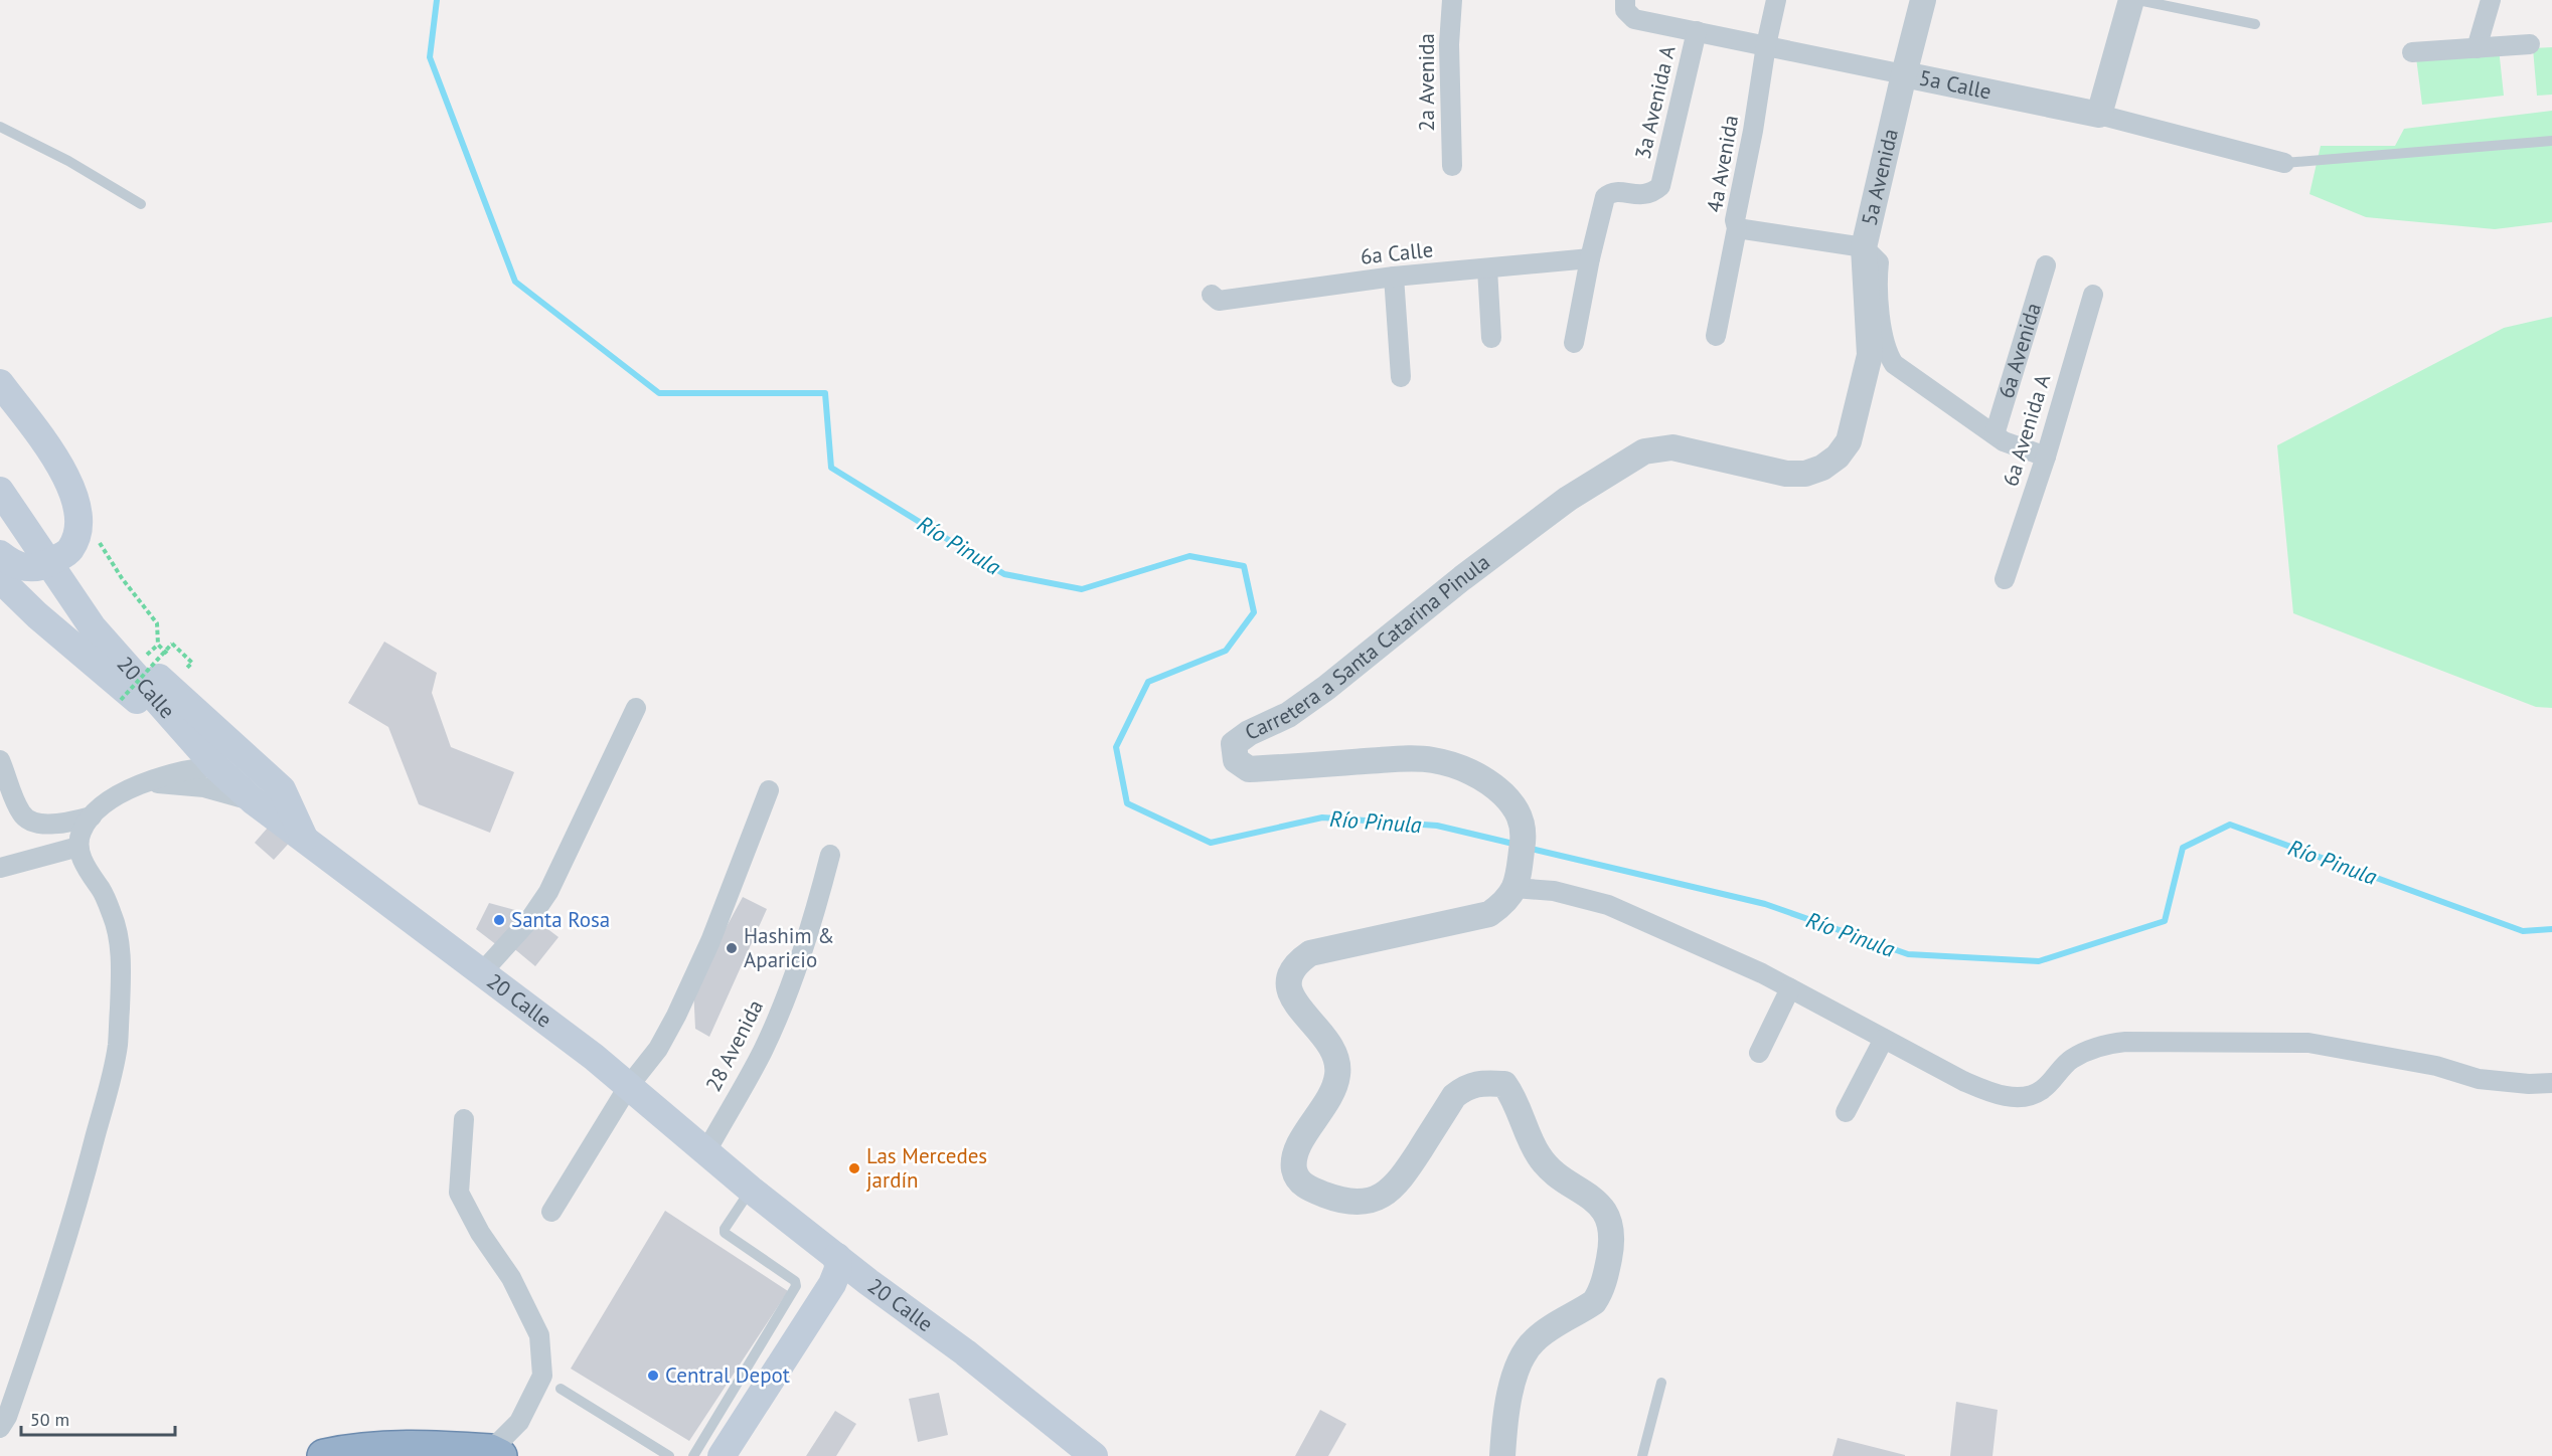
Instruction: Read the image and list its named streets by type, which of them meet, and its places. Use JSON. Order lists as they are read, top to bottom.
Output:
{
  "streets": {
    "main road": ["20 Calle"],
    "street": [
      "2a Avenida",
      "5a Calle",
      "3a Avenida A",
      "4a Avenida",
      "5a Avenida",
      "6a Calle",
      "6a Avenida",
      "6a Avenida A",
      "Carretera a Santa Catarina Pinula",
      "28 Avenida"
    ]
  },
  "crossings": [
    ["5a Calle", "3a Avenida A"],
    ["5a Calle", "4a Avenida"],
    ["5a Calle", "5a Avenida"],
    ["3a Avenida A", "6a Calle"],
    ["5a Avenida", "Carretera a Santa Catarina Pinula"],
    ["20 Calle", "28 Avenida"]
  ],
  "water": ["Río Pinula"],
  "places": [
    "Santa Rosa",
    "Hashim & Aparicio",
    "Las Mercedes jardín",
    "Central Depot"
  ],
  "scale_bar": "50 m"
}
